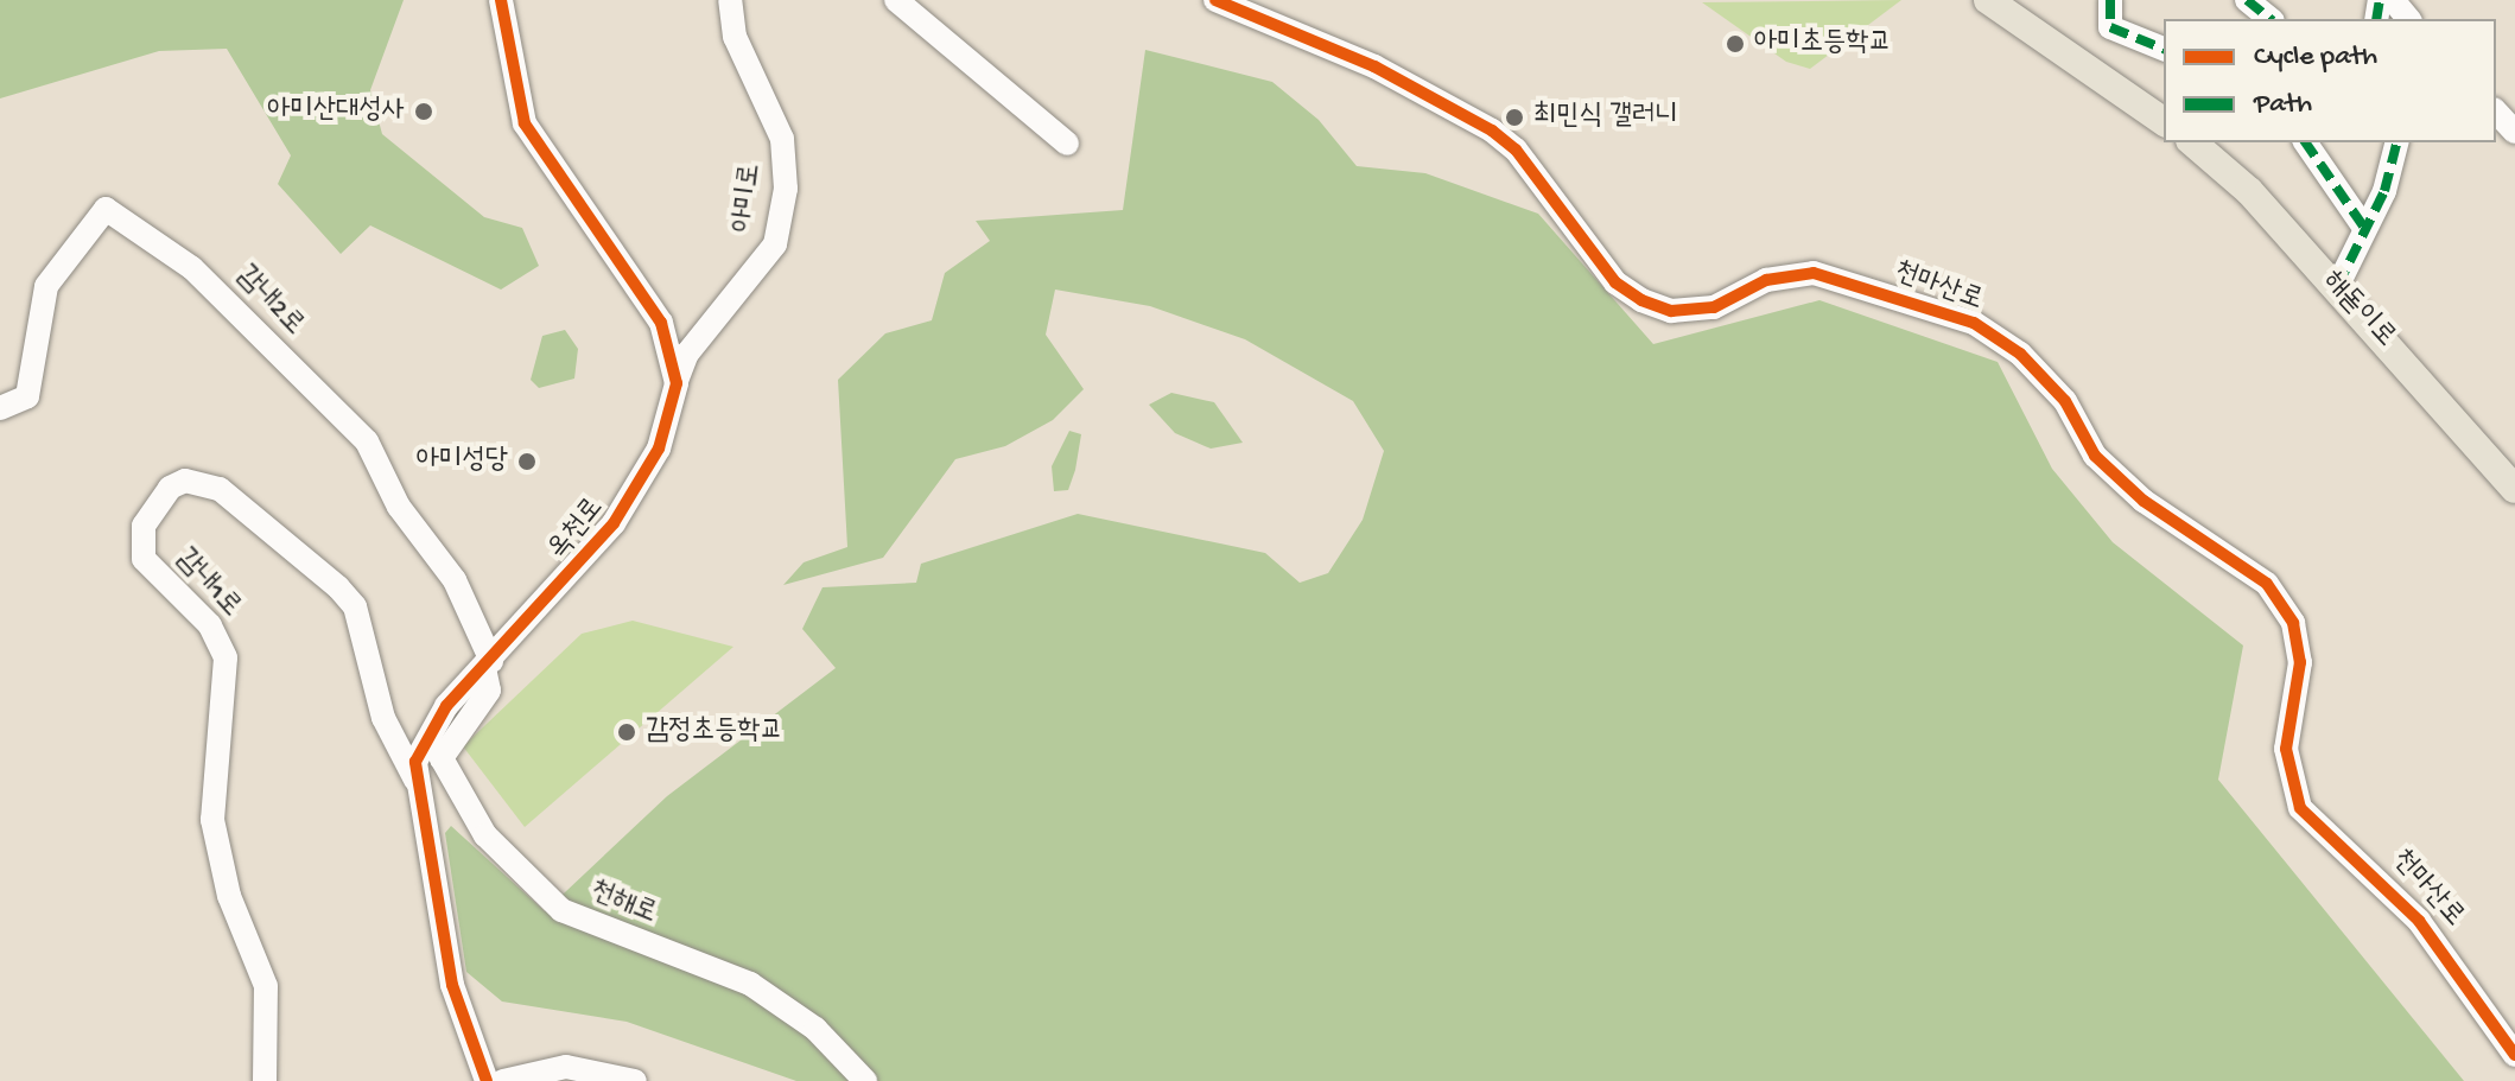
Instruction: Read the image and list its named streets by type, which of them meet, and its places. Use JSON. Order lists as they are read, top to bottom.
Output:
{
  "streets": {
    "main road": ["해돋이로"],
    "street": [
      "아미로",
      "천마산로",
      "감내2로",
      "옥천로",
      "감내1로",
      "천해로"
    ]
  },
  "crossings": [
    ["아미로", "옥천로"],
    ["감내2로", "옥천로"],
    ["감내2로", "천해로"],
    ["옥천로", "감내1로"],
    ["옥천로", "천해로"]
  ],
  "places": [
    "아미초등학교",
    "아미산대성사",
    "최민식 갤러니",
    "아미성당",
    "감정초등학교"
  ],
  "legend": ["Cycle path", "Path"]
}
